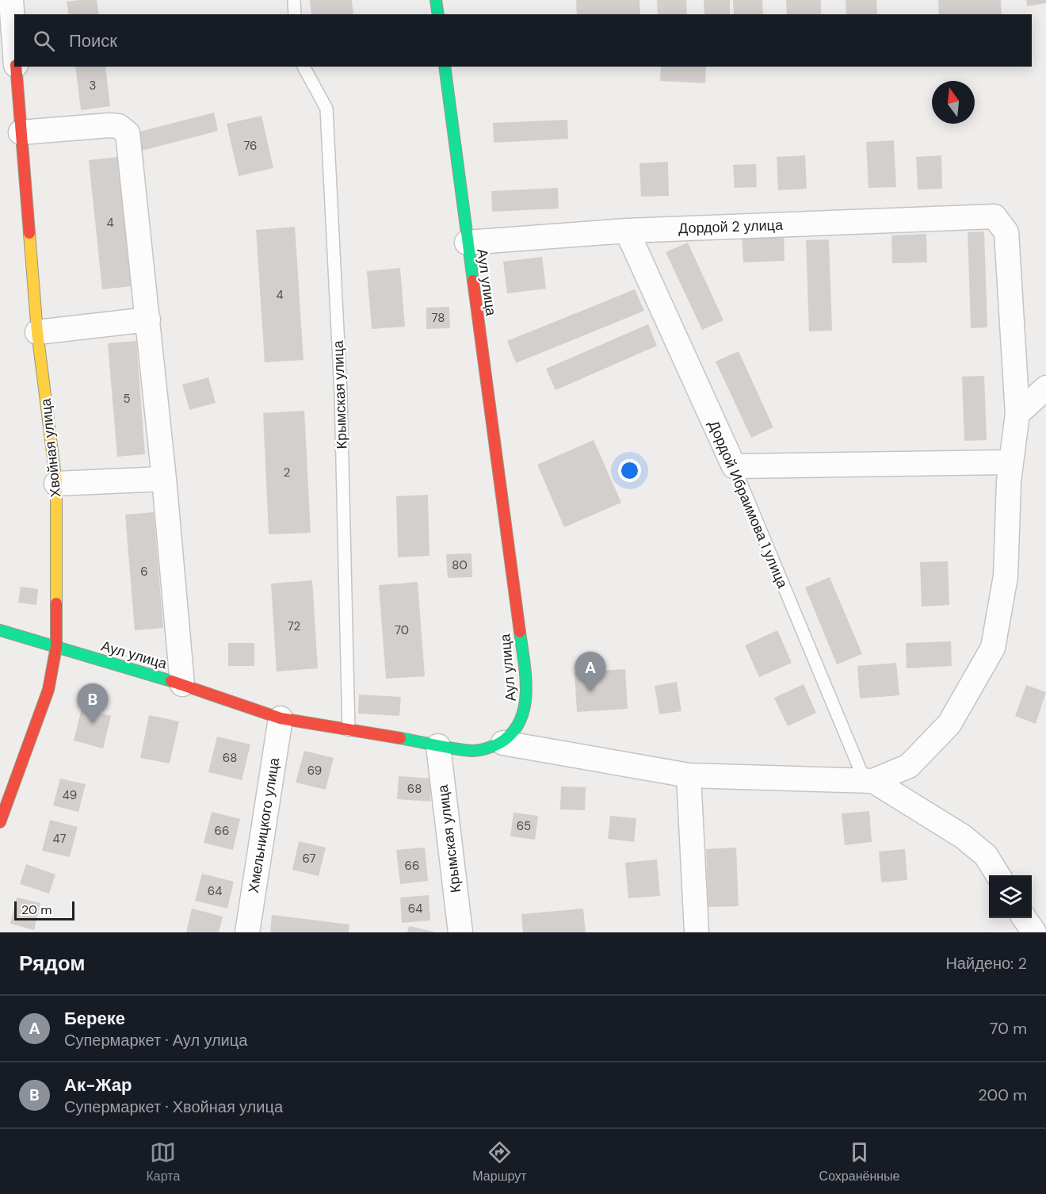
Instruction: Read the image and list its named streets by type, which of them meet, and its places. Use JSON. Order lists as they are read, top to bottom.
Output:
{
  "streets": {
    "main road": ["Аул улица", "Хвойная улица"],
    "street": [
      "Дордой 2 улица",
      "Крымская улица",
      "Дордой Ибраимова 1 улица",
      "Хмельницкого улица"
    ]
  },
  "crossings": [
    ["Дордой 2 улица", "Аул улица"],
    ["Дордой 2 улица", "Дордой Ибраимова 1 улица"],
    ["Аул улица", "Крымская улица"],
    ["Аул улица", "Хвойная улица"],
    ["Аул улица", "Хмельницкого улица"]
  ],
  "house_numbers": [
    "3",
    "76",
    "4",
    "4",
    "78",
    "5",
    "2",
    "80",
    "6",
    "72",
    "70",
    "68",
    "69",
    "68",
    "49",
    "65",
    "66",
    "47",
    "67",
    "66",
    "64",
    "64"
  ],
  "scale_bar": "20 m",
  "north": "top",
  "page": {
    "search": "Поиск",
    "pins": ["A", "B"],
    "scale": "20 m",
    "heading": ["Рядом", "Найдено: 2"],
    "list": [
      {
        "mark": "A",
        "name": "Береке",
        "note": "Супермаркет · Аул улица",
        "value": "70 m"
      },
      {
        "mark": "B",
        "name": "Ак-Жар",
        "note": "Супермаркет · Хвойная улица",
        "value": "200 m"
      }
    ],
    "nav": ["Карта", "Маршрут", "Сохранённые"]
  }
}
